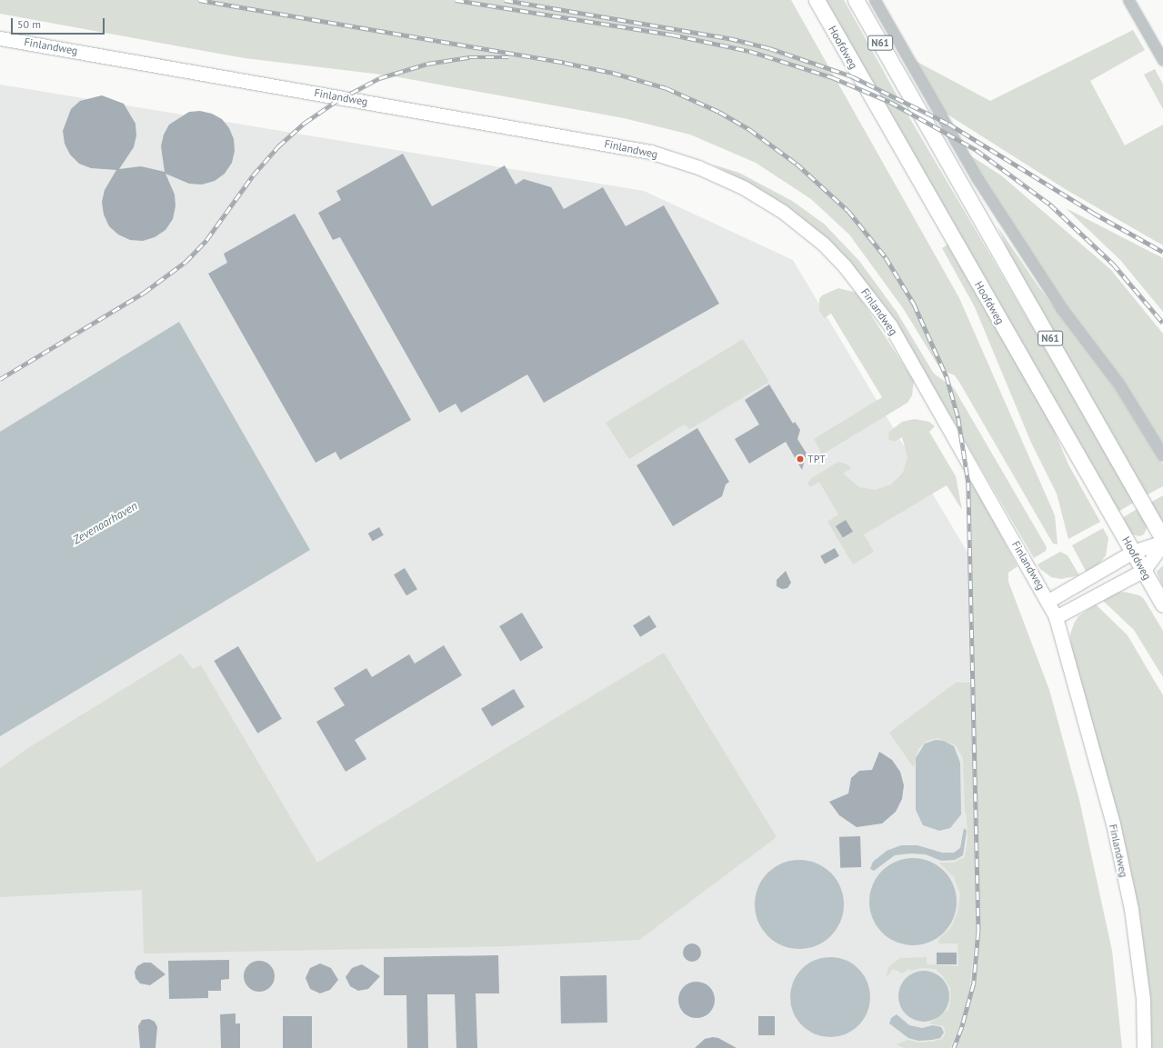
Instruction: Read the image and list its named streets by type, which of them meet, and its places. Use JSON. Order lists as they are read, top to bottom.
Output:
{
  "streets": {
    "main road": ["N61", "Hoofdweg"],
    "street": ["Finlandweg"]
  },
  "crossings": [
    ["Finlandweg", "Hoofdweg"]
  ],
  "water": ["Zevenaarhaven"],
  "places": ["TPT"],
  "scale_bar": "50 m"
}
